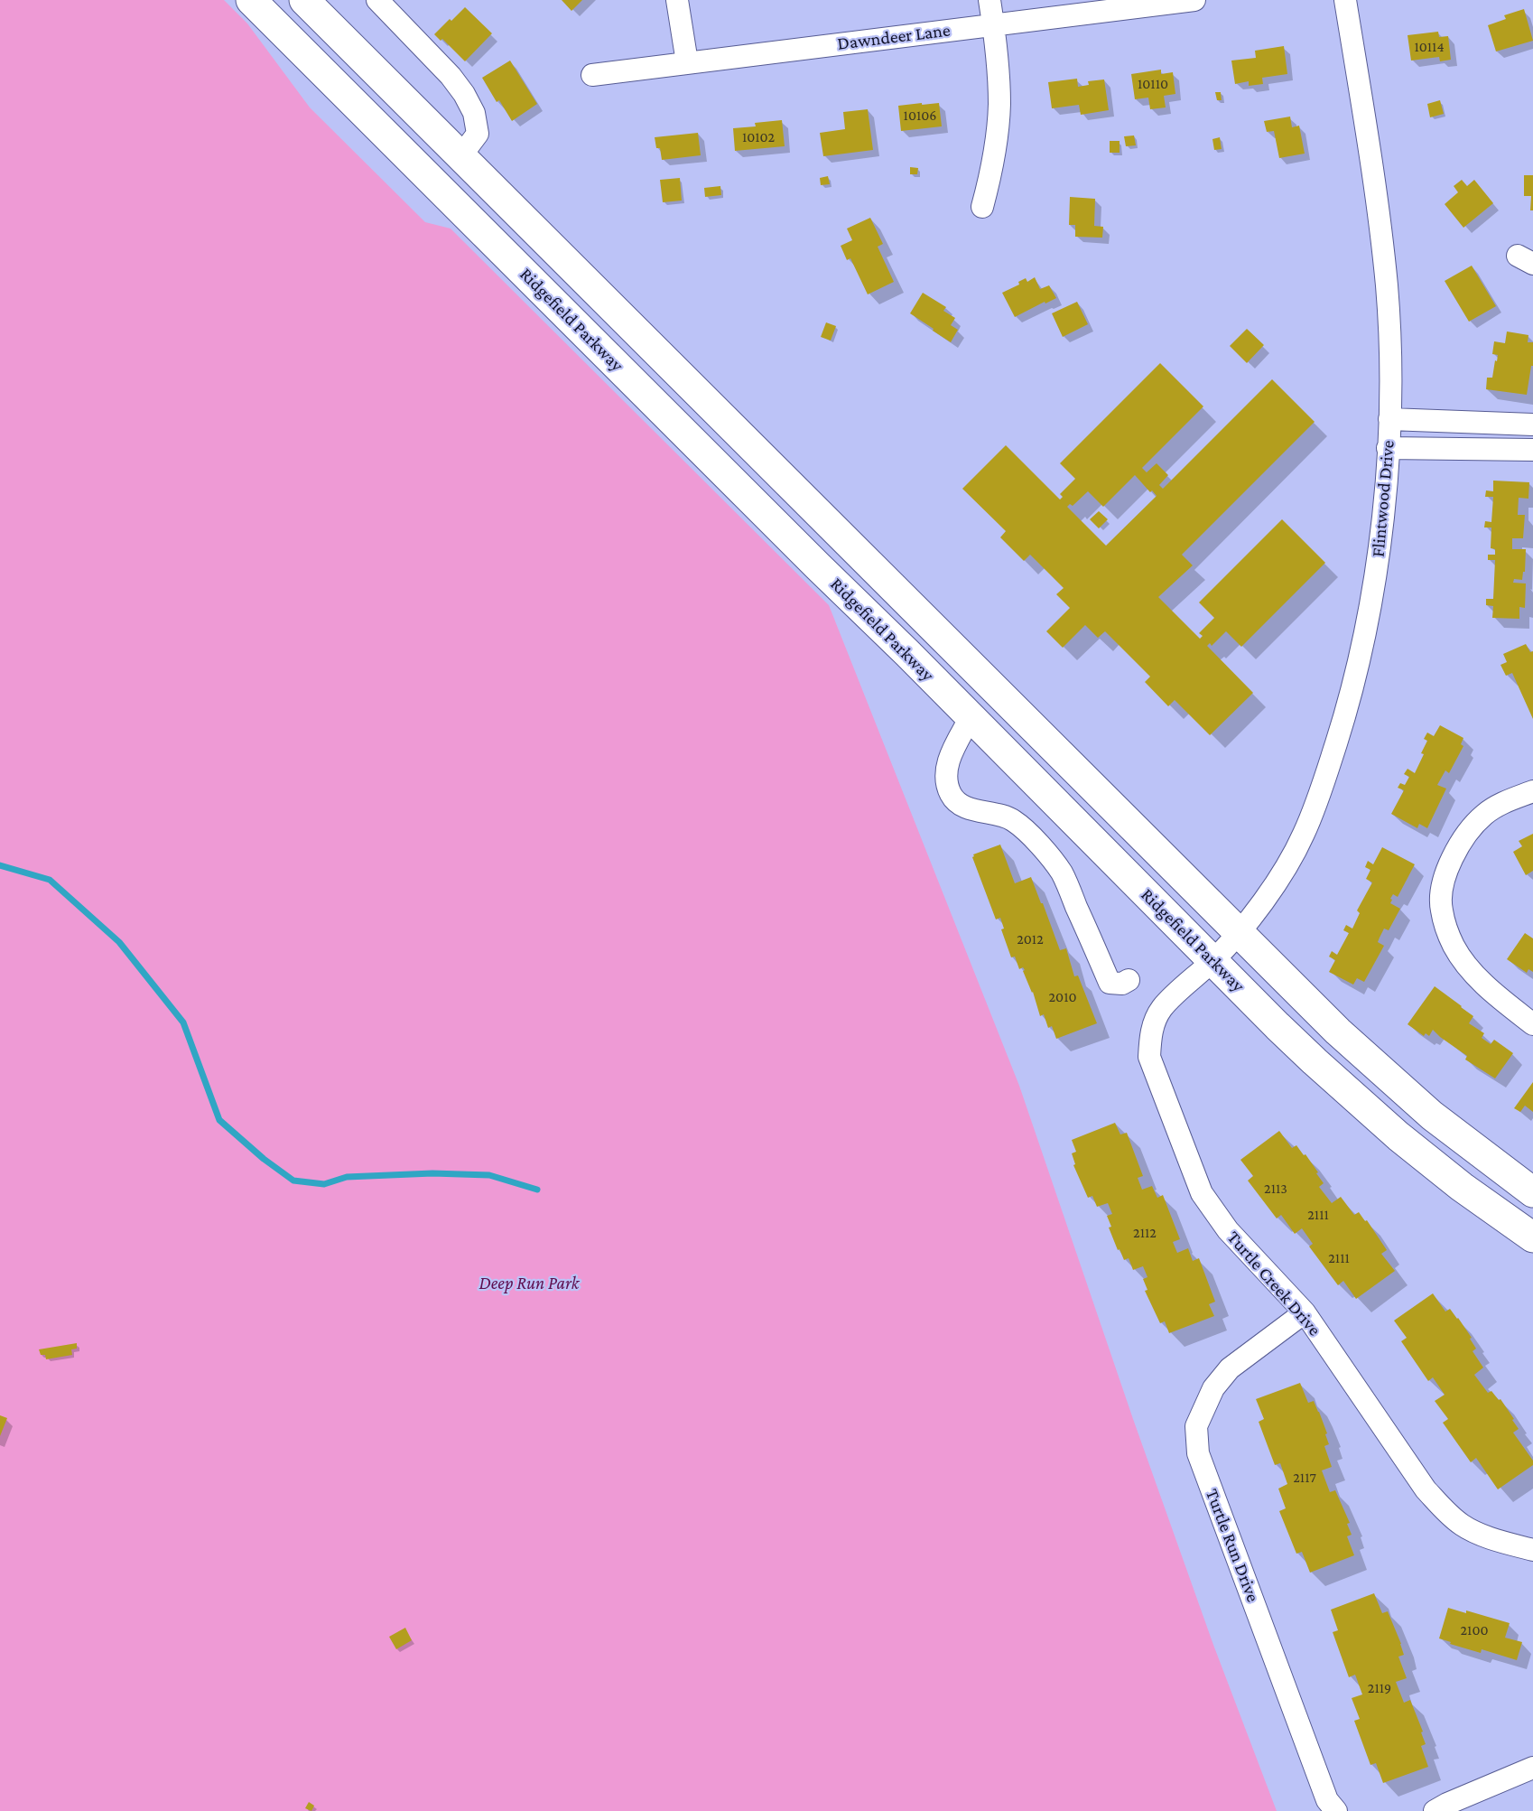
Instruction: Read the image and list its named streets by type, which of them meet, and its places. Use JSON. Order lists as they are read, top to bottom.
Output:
{
  "streets": {
    "main road": ["Ridgefield Parkway"],
    "street": [
      "Dawndeer Lane",
      "Flintwood Drive",
      "Turtle Creek Drive",
      "Turtle Run Drive"
    ]
  },
  "crossings": [
    ["Ridgefield Parkway", "Flintwood Drive"],
    ["Ridgefield Parkway", "Turtle Creek Drive"],
    ["Flintwood Drive", "Turtle Creek Drive"],
    ["Turtle Creek Drive", "Turtle Run Drive"]
  ],
  "parks": ["Deep Run Park"],
  "house_numbers": [
    "10114",
    "10110",
    "10106",
    "10102",
    "2012",
    "2010",
    "2113",
    "2111",
    "2112",
    "2111",
    "2117",
    "2100",
    "2119"
  ]
}
